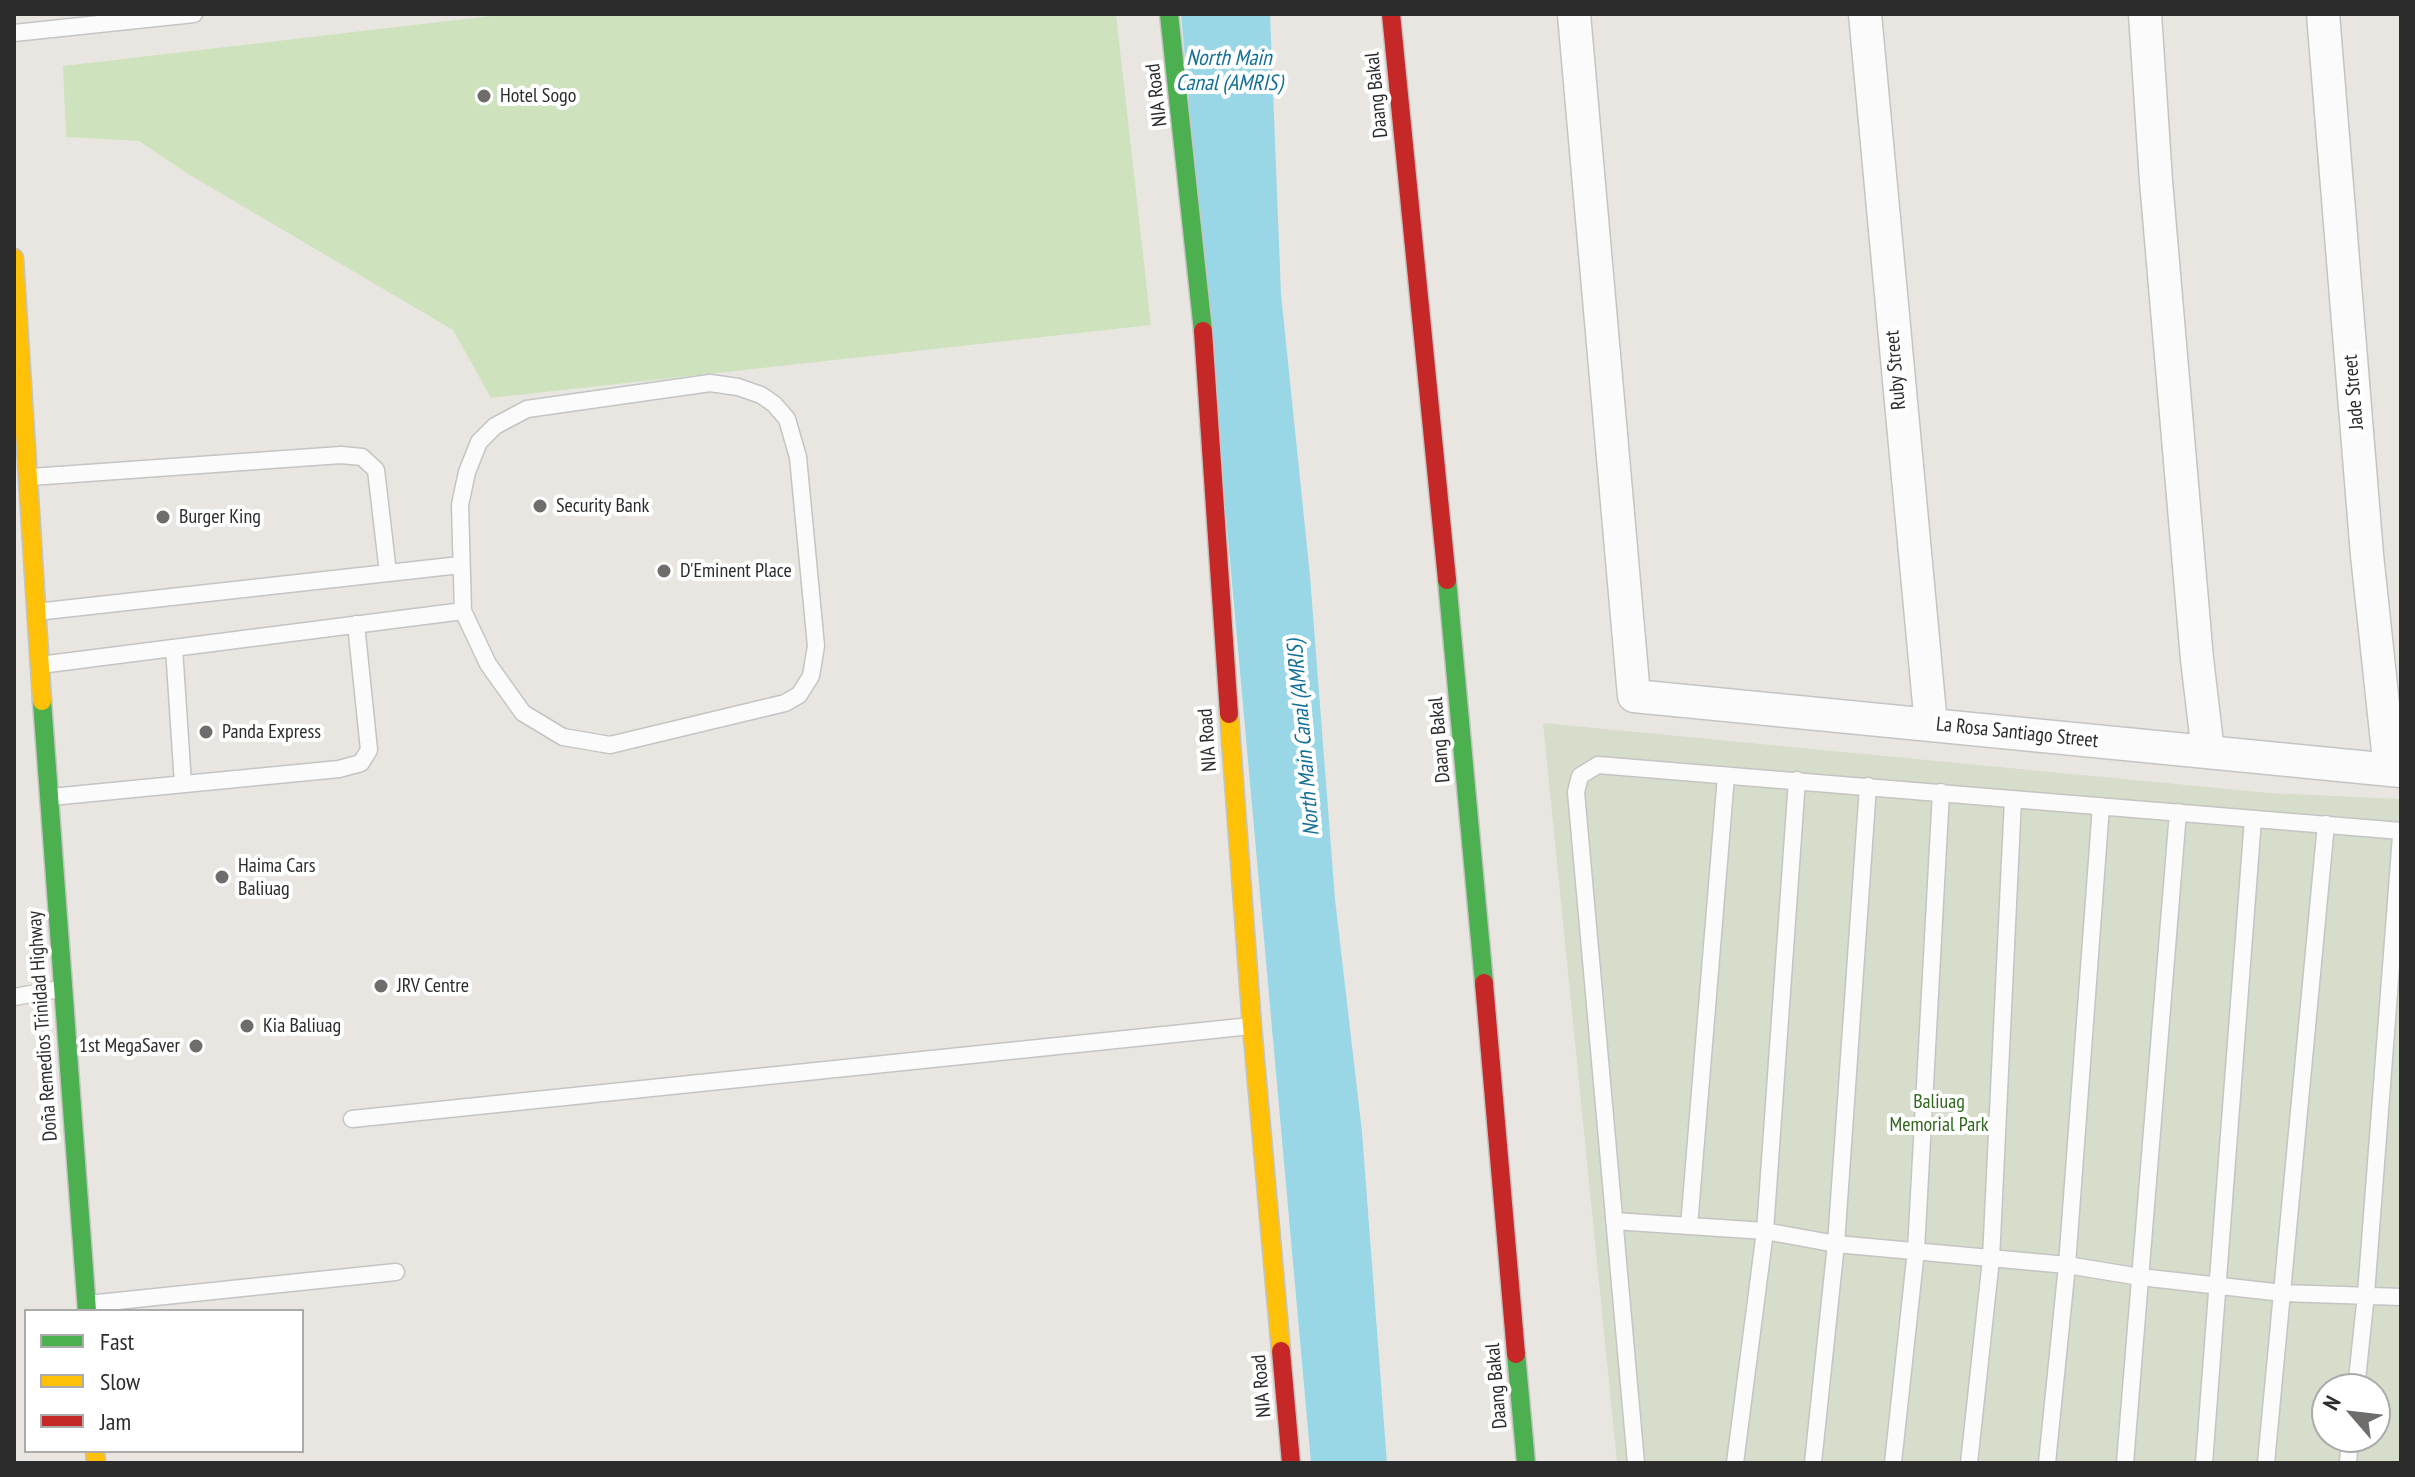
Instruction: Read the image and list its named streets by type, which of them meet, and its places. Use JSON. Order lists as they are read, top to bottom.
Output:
{
  "streets": {
    "main road": ["NIA Road", "Daang Bakal", "Doña Remedios Trinidad Highway"],
    "street": ["Ruby Street", "Jade Street", "La Rosa Santiago Street"]
  },
  "crossings": [
    ["Ruby Street", "La Rosa Santiago Street"],
    ["Jade Street", "La Rosa Santiago Street"]
  ],
  "water": ["North Main Canal (AMRIS)"],
  "parks": ["Baliuag Memorial Park"],
  "places": [
    "Hotel Sogo",
    "Security Bank",
    "Burger King",
    "D'Eminent Place",
    "Panda Express",
    "Haima Cars Baliuag",
    "JRV Centre",
    "Kia Baliuag",
    "1st MegaSaver"
  ],
  "legend": ["Fast", "Slow", "Jam"],
  "north": "top left"
}
